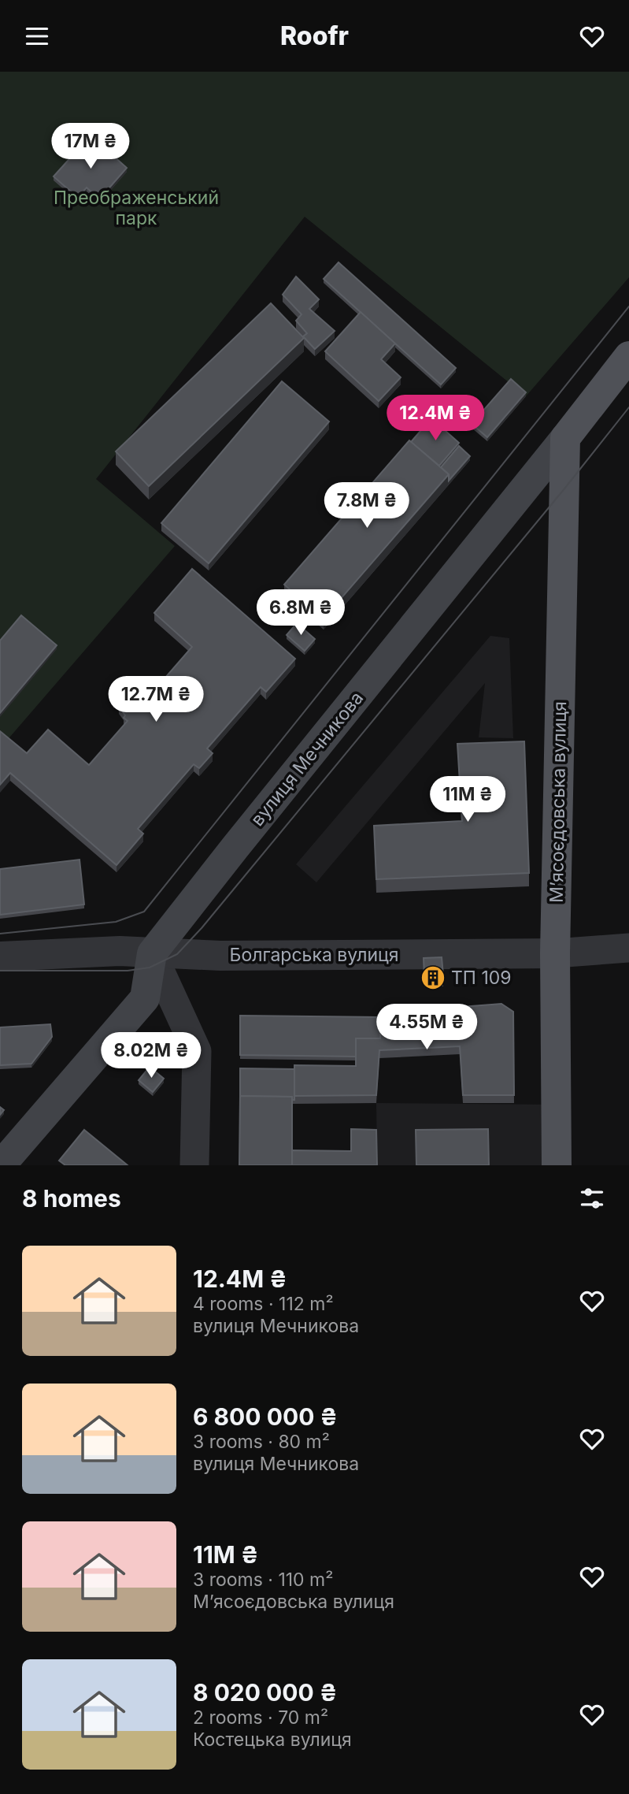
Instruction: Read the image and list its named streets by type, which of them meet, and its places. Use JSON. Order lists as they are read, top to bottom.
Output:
{
  "streets": {
    "main road": ["вулиця Мечникова", "Мʼясоєдовська вулиця"],
    "street": ["Болгарська вулиця"]
  },
  "crossings": [
    ["вулиця Мечникова", "Мʼясоєдовська вулиця"],
    ["вулиця Мечникова", "Болгарська вулиця"],
    ["Мʼясоєдовська вулиця", "Болгарська вулиця"]
  ],
  "parks": ["Преображенський парк"],
  "places": {
    "building": ["ТП 109"]
  },
  "page": {
    "header": "Roofr",
    "price": [
      "17M ₴",
      "12.4M ₴",
      "7.8M ₴",
      "6.8M ₴",
      "12.7M ₴",
      "11M ₴",
      "4.55M ₴",
      "8.02M ₴"
    ],
    "heading": "8 homes",
    "list": [
      {
        "name": "12.4M ₴",
        "note": "4 rooms · 112 m² · вулиця Мечникова"
      },
      {
        "name": "6 800 000 ₴",
        "note": "3 rooms · 80 m² · вулиця Мечникова"
      },
      {
        "name": "11M ₴",
        "note": "3 rooms · 110 m² · Мʼясоєдовська вулиця"
      },
      {
        "name": "8 020 000 ₴",
        "note": "2 rooms · 70 m² · Костецька вулиця"
      }
    ]
  }
}
